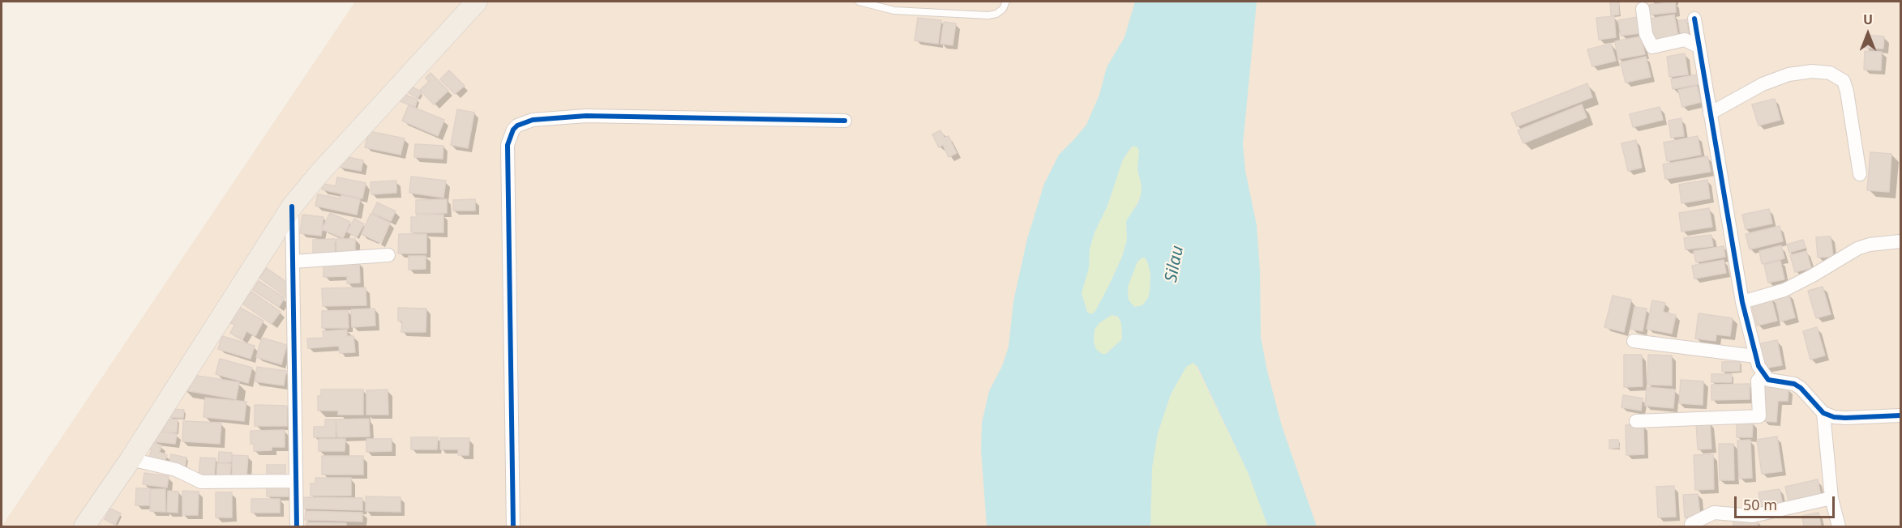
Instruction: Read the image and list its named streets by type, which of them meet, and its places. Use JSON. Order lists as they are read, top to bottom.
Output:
{
  "water": ["Silau"],
  "scale_bar": "50 m",
  "north": "top"
}
